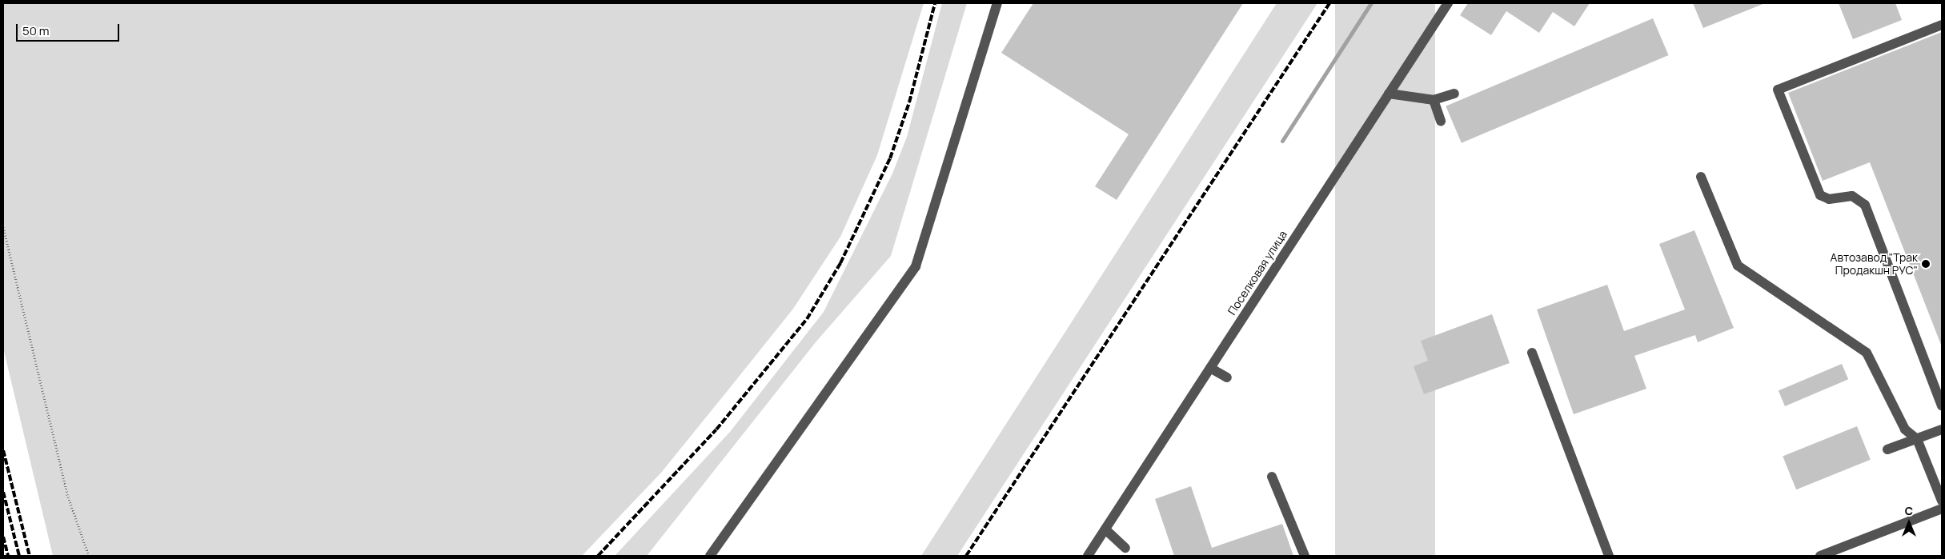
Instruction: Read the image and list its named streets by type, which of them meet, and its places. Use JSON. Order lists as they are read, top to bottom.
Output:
{
  "streets": {
    "street": ["Поселковая улица"]
  },
  "places": ["Автозавод \"Трак Продакшн РУС\""],
  "scale_bar": "50 m",
  "north": "top"
}
